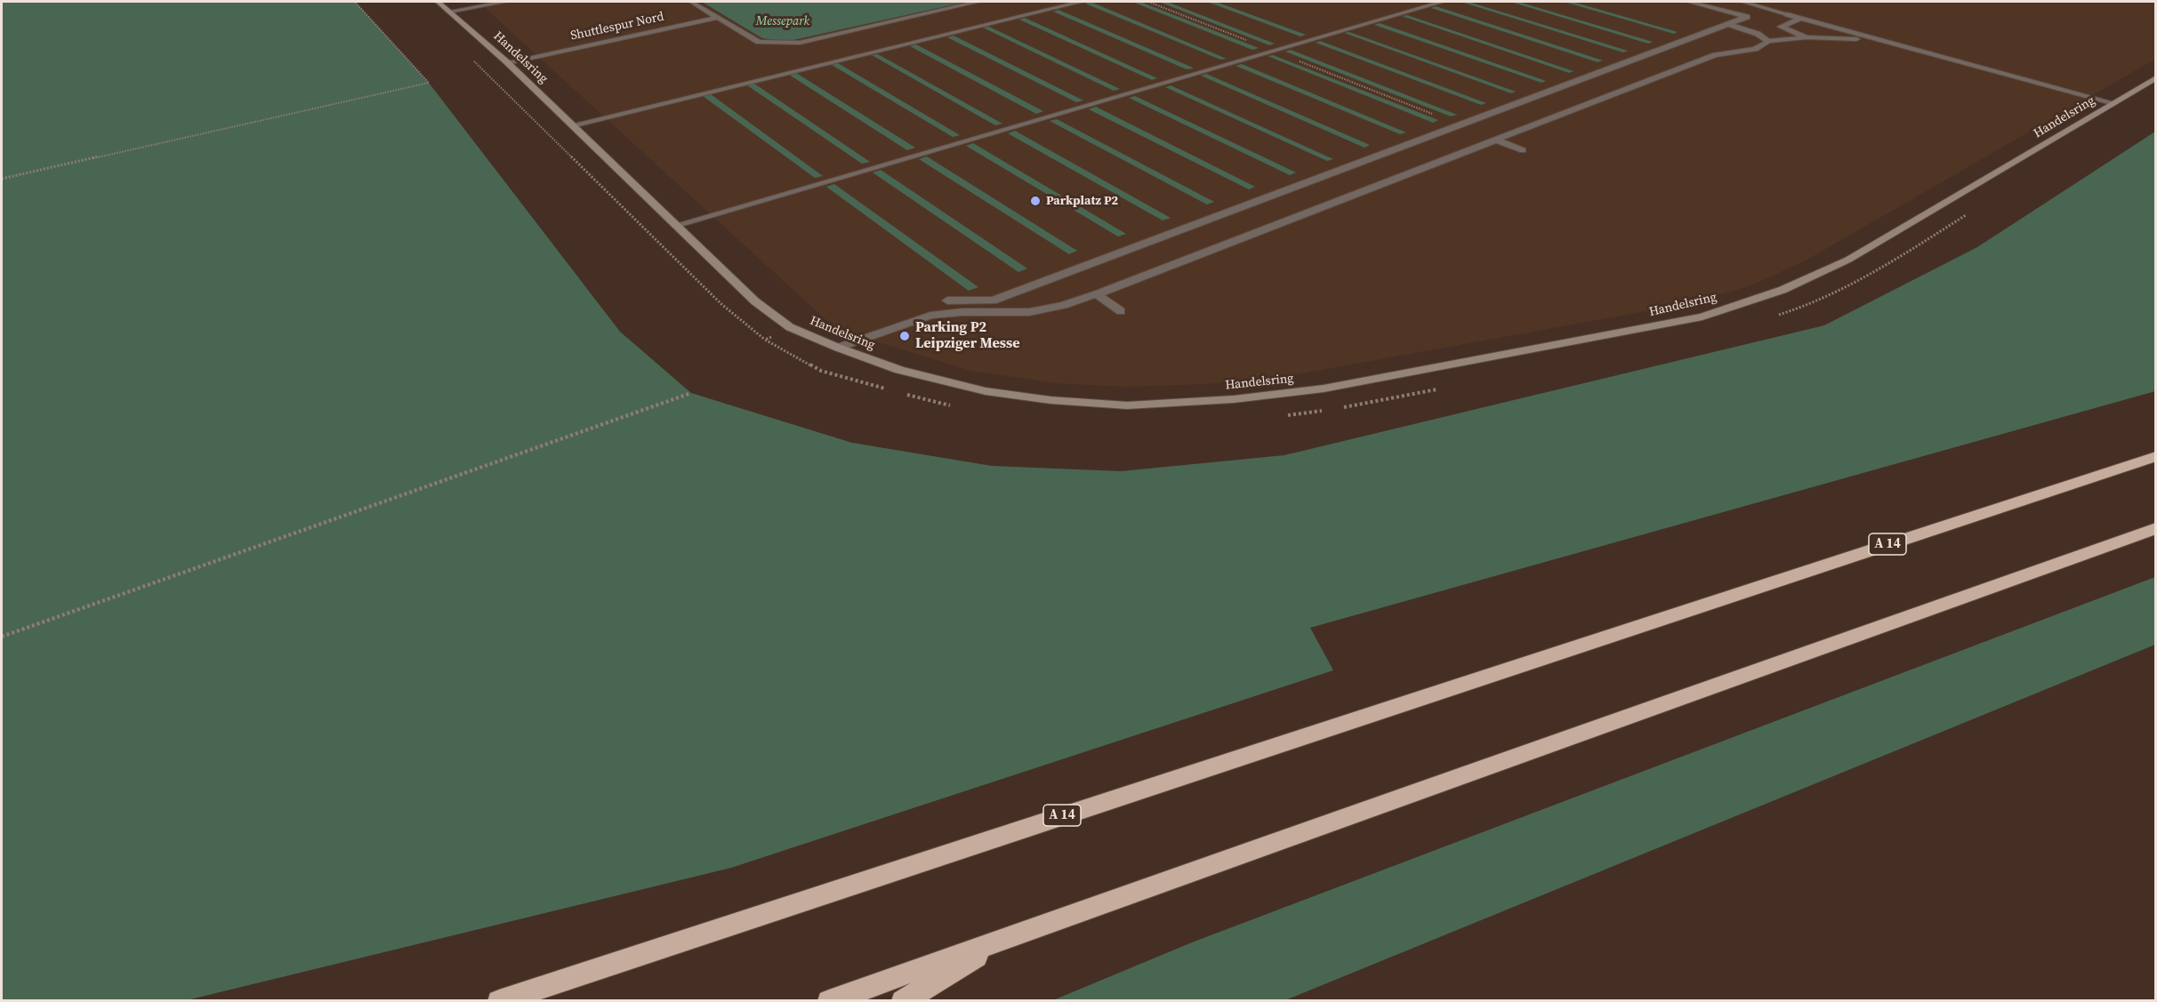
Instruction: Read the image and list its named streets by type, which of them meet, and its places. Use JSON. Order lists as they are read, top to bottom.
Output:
{
  "streets": {
    "highway": ["A 14"],
    "main road": ["Handelsring"],
    "street": ["Shuttlespur Nord"]
  },
  "crossings": [
    ["Shuttlespur Nord", "Handelsring"]
  ],
  "parks": ["Messepark"],
  "places": ["Parkplatz P2", "Parking P2 Leipziger Messe"]
}
